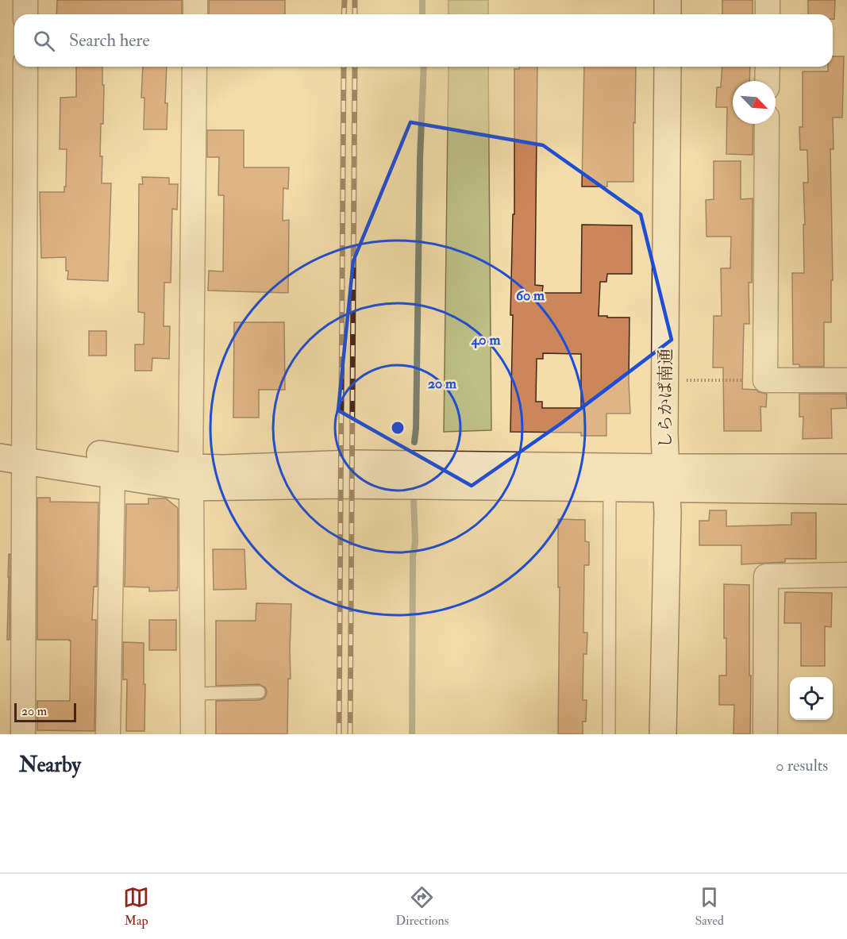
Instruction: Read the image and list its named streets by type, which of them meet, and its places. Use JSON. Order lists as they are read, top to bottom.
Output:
{
  "streets": {
    "street": ["しらかば南通"]
  },
  "scale_bar": "20 m",
  "north": "bottom right",
  "page": {
    "search": "Search here",
    "scale": "20 m",
    "heading": ["Nearby", "0 results"],
    "nav": ["Map", "Directions", "Saved"]
  },
  "rings": ["60 m", "40 m", "20 m"]
}
